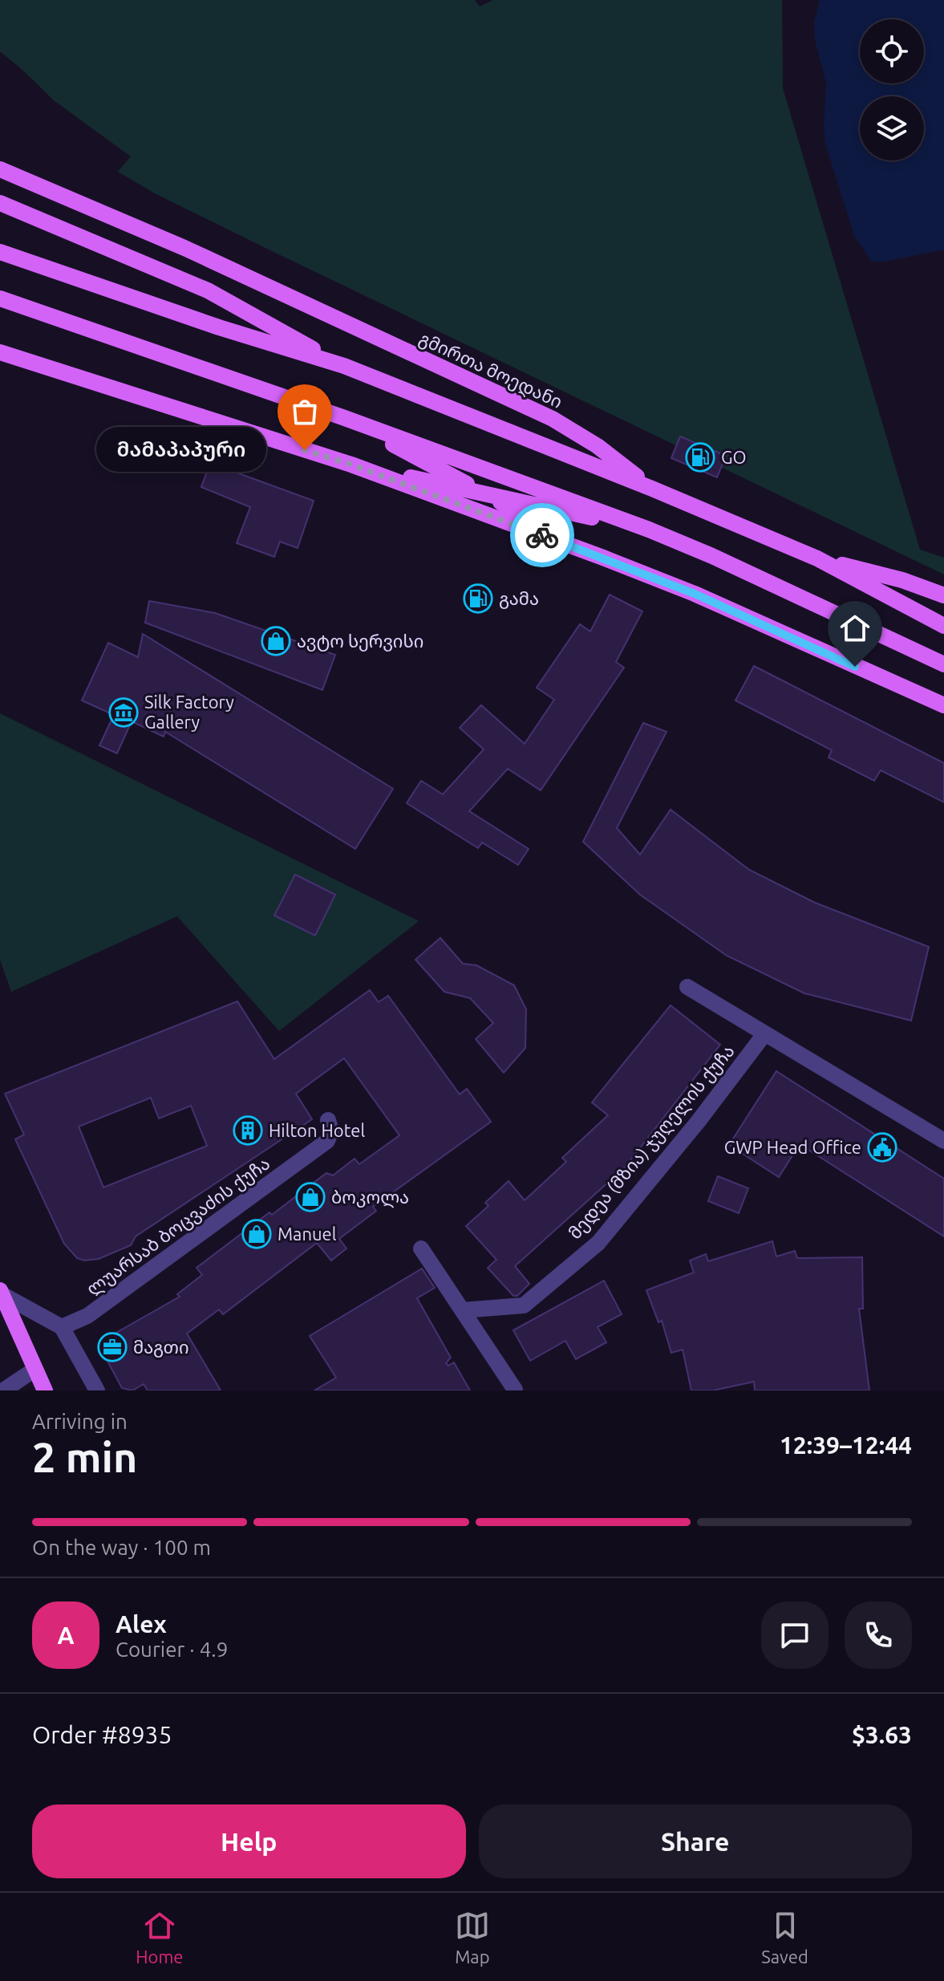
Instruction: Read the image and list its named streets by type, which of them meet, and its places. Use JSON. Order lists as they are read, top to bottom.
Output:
{
  "streets": {
    "main road": ["გმირთა მოედანი"],
    "street": ["მედეა (მზია) ჯუღელის ქუჩა", "ლუარსაბ ბოცვაძის ქუჩა"]
  },
  "places": {
    "other": ["მამაპაპური"],
    "fuel station": ["GO", "გამა"],
    "shop": ["ავტო სერვისი", "ბოკოლა", "Manuel"],
    "museum": ["Silk Factory Gallery"],
    "building": ["Hilton Hotel"],
    "public building": ["GWP Head Office"],
    "office": ["მაგთი"]
  },
  "page": {
    "bubble": "მამაპაპური",
    "heading": ["2 min", "Arriving in", "12:39–12:44"],
    "panel": [
      "Alex",
      "Courier · 4.9",
      "Order #8935",
      "$3.63"
    ],
    "bar": "On the way · 100 m",
    "round": "A",
    "buttons": ["Help", "Share"],
    "tabs": ["Home", "Map", "Saved"]
  }
}
